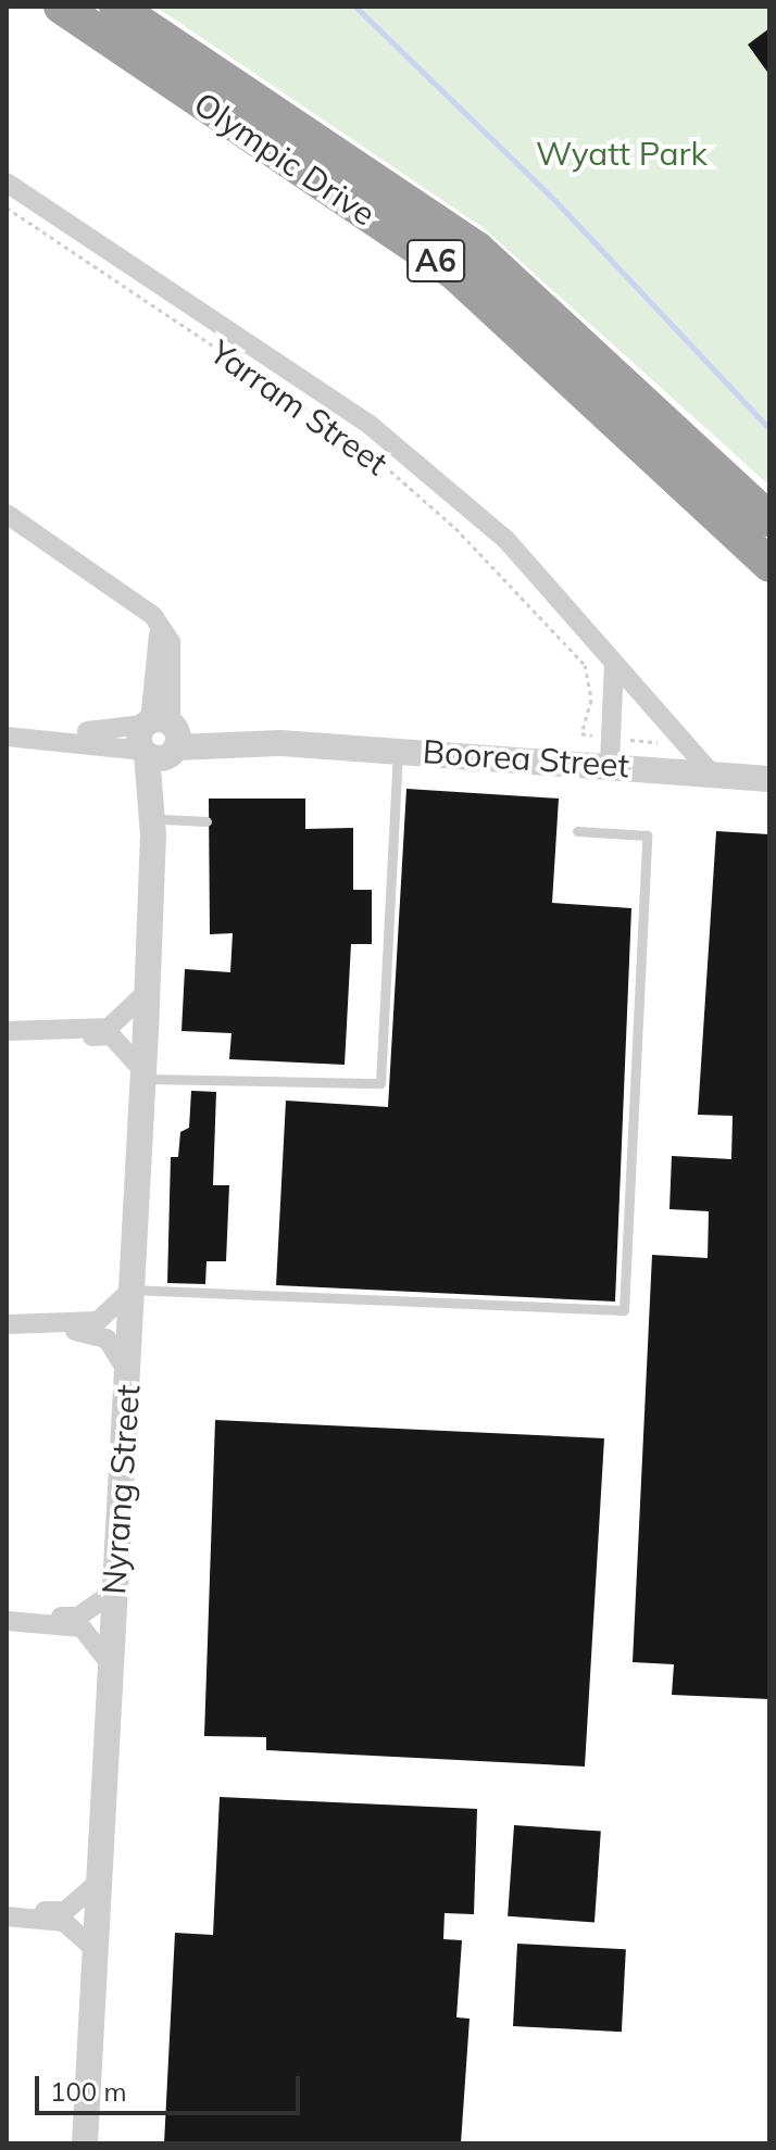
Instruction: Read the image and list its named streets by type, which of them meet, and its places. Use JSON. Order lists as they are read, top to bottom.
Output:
{
  "streets": {
    "highway": ["Olympic Drive", "A6"],
    "street": ["Yarram Street", "Boorea Street", "Nyrang Street"]
  },
  "crossings": [
    ["Yarram Street", "Boorea Street"],
    ["Boorea Street", "Nyrang Street"]
  ],
  "parks": ["Wyatt Park"],
  "scale_bar": "100 m"
}
